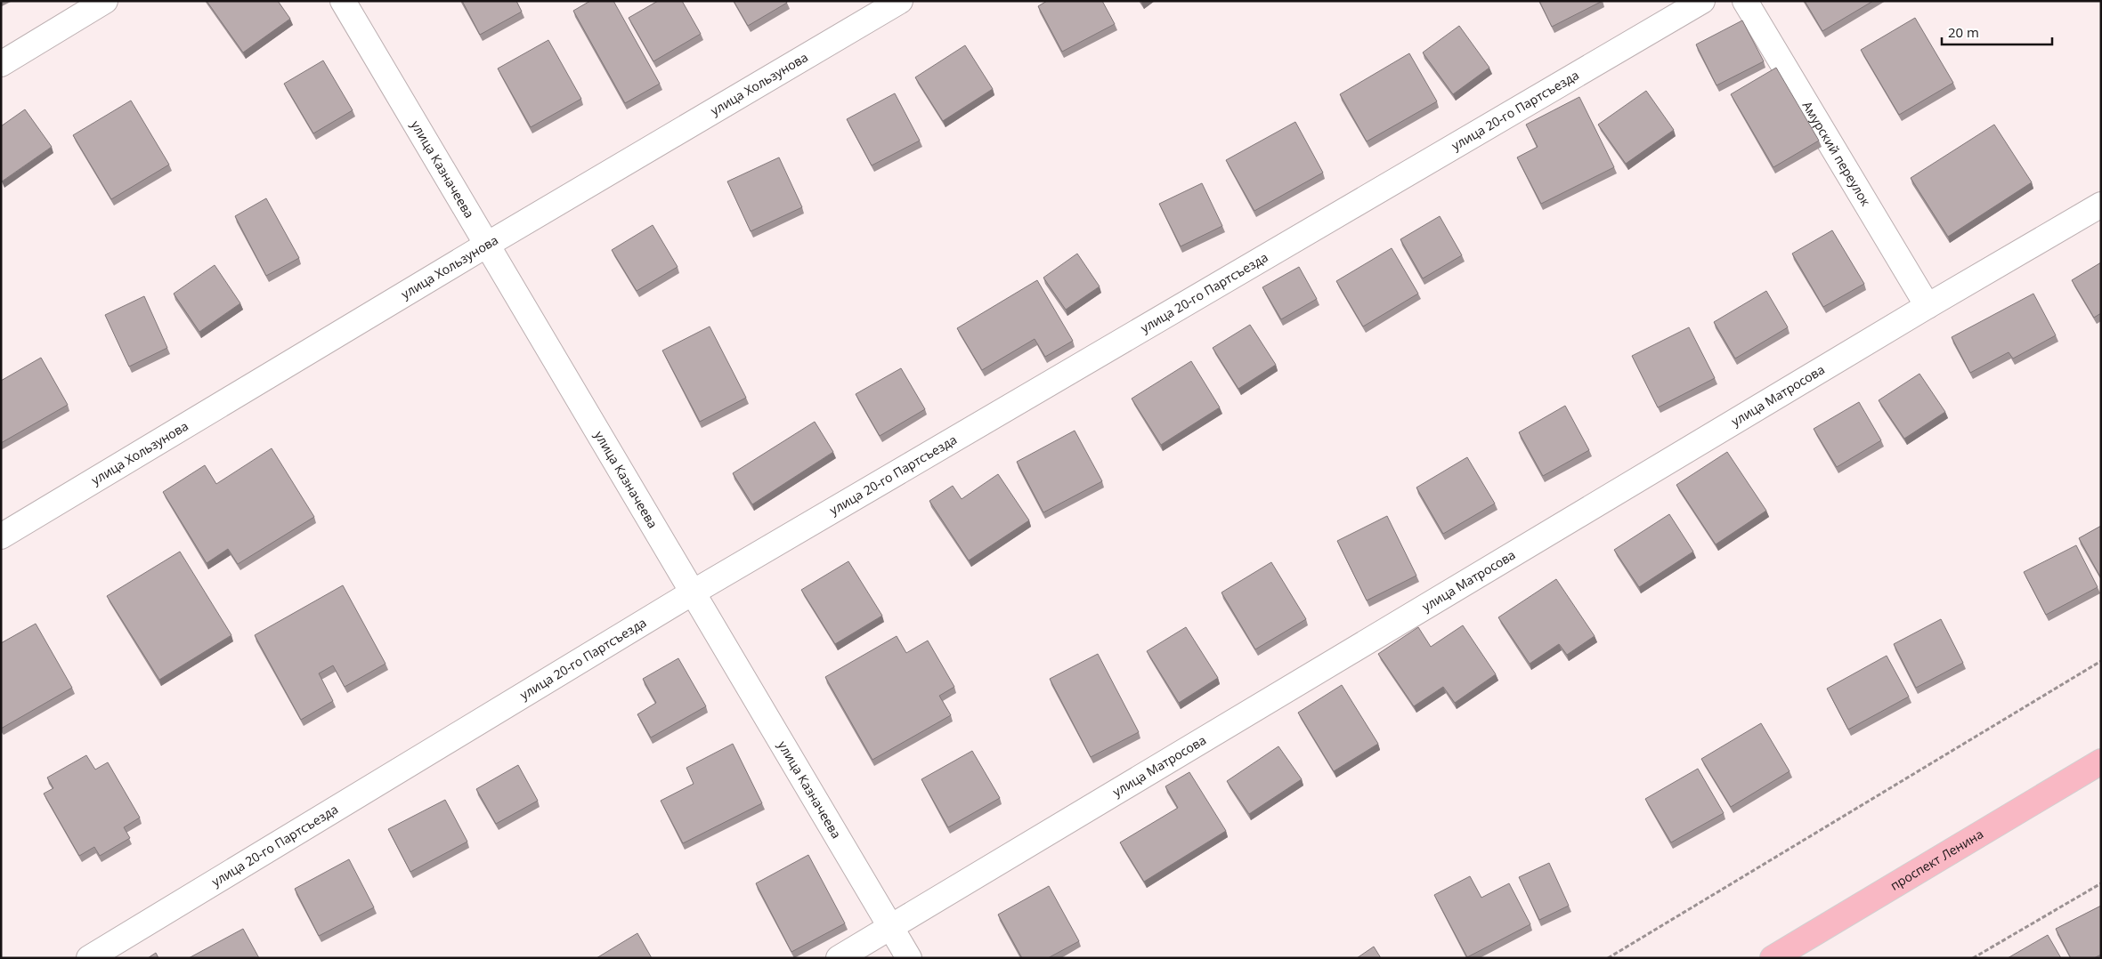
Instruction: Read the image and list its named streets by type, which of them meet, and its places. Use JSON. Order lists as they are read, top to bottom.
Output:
{
  "streets": {
    "main road": ["проспект Ленина"],
    "street": [
      "улица Хользунова",
      "улица 20-го Партсъезда",
      "Амурский переулок",
      "улица Казначеева",
      "улица Матросова"
    ]
  },
  "crossings": [
    ["улица Хользунова", "улица Казначеева"],
    ["улица 20-го Партсъезда", "улица Казначеева"],
    ["Амурский переулок", "улица Матросова"],
    ["улица Казначеева", "улица Матросова"]
  ],
  "scale_bar": "20 m"
}
